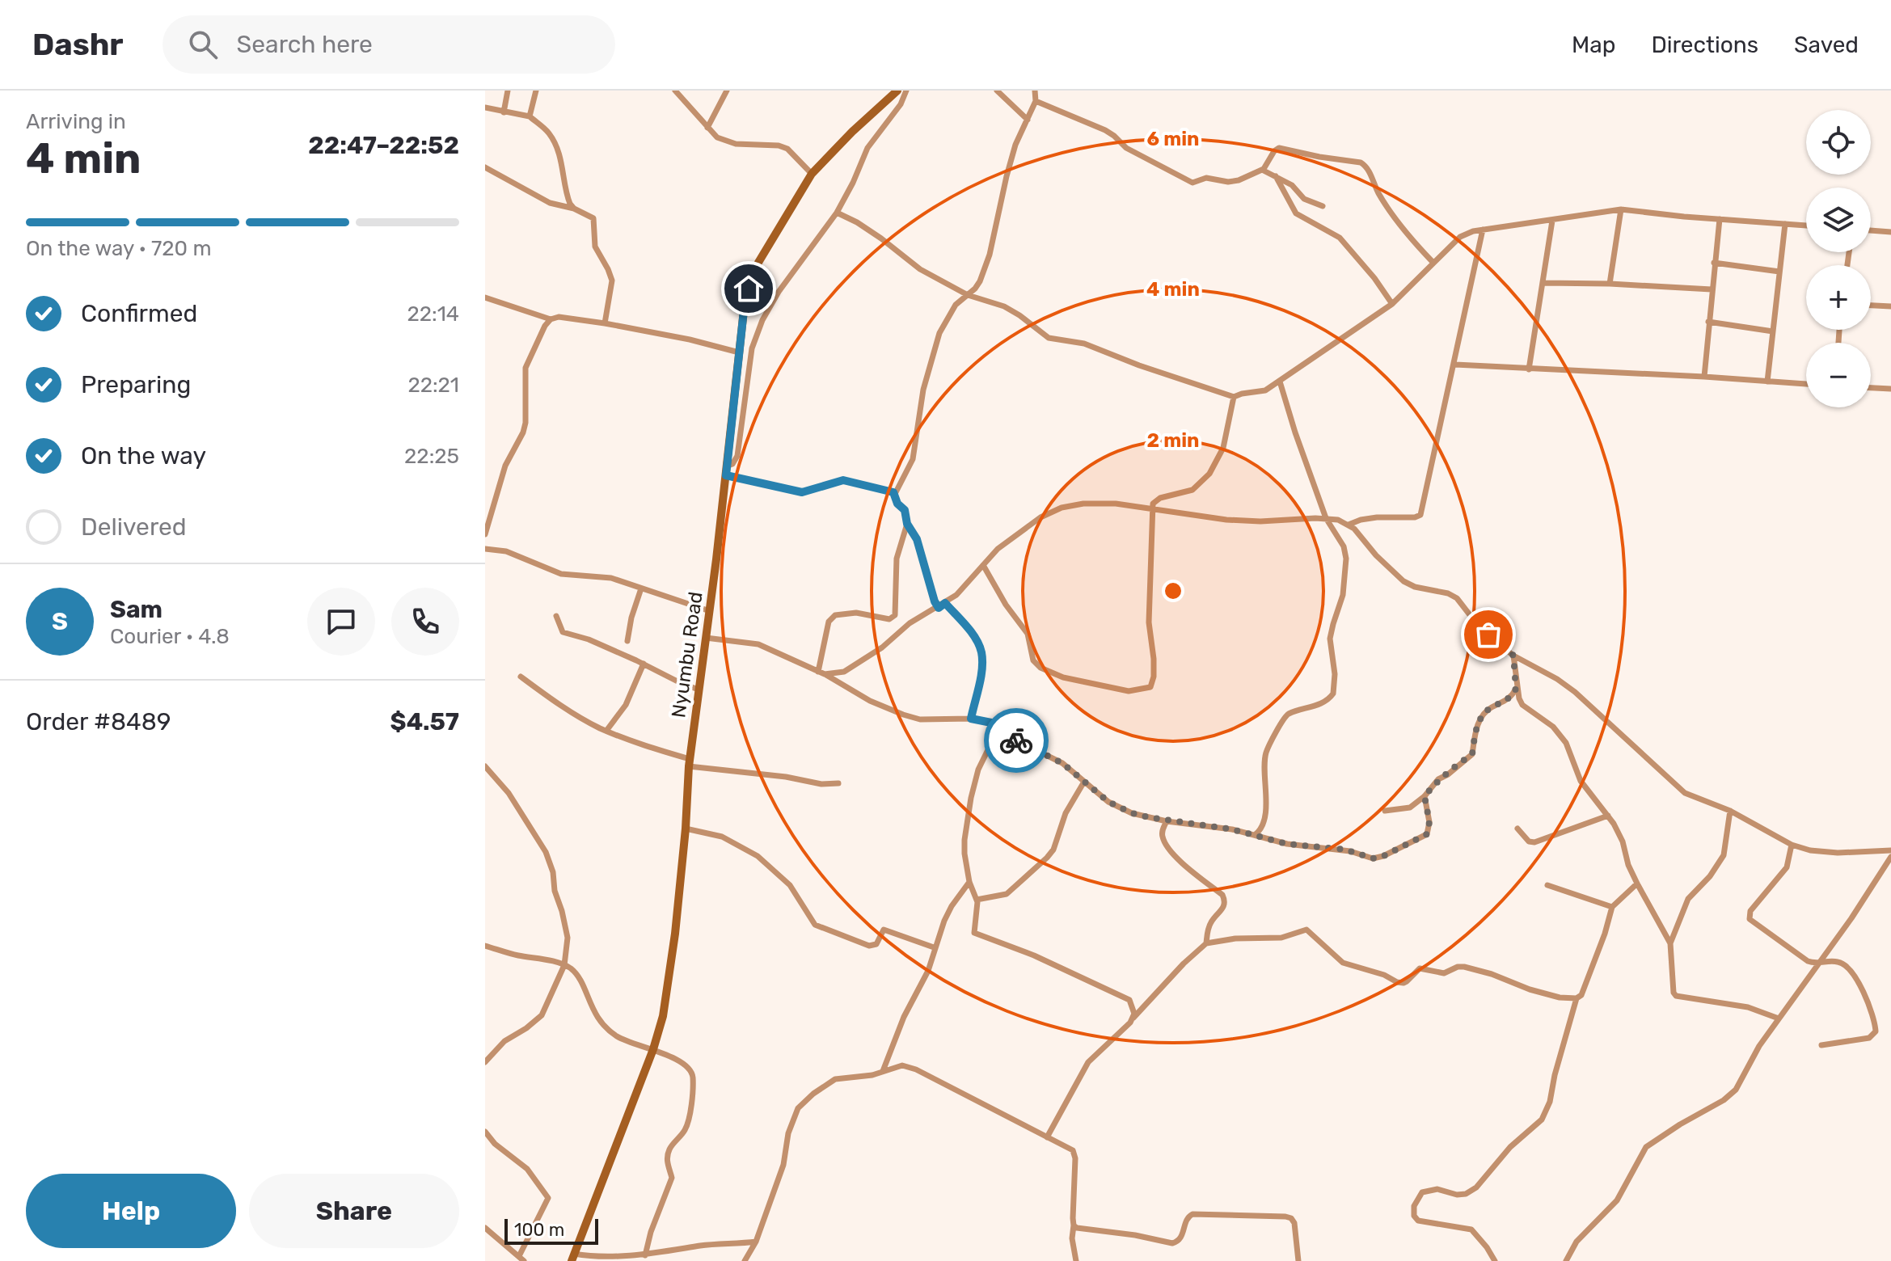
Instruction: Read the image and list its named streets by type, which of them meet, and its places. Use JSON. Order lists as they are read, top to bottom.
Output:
{
  "streets": {
    "street": ["Nyumbu Road"]
  },
  "scale_bar": "100 m",
  "page": {
    "header": "Dashr",
    "search": "Search here",
    "nav": ["Map", "Directions", "Saved"],
    "heading": ["4 min", "Arriving in", "22:47–22:52"],
    "panel": [
      "Sam",
      "Courier · 4.8",
      "Order #8489",
      "$4.57"
    ],
    "map_buttons": ["+", "−"],
    "bar": "On the way · 720 m",
    "list": [
      ["Confirmed", "22:14"],
      ["Preparing", "22:21"],
      ["On the way", "22:25"],
      "Delivered"
    ],
    "round": "S",
    "buttons": ["Help", "Share"],
    "scale": "100 m"
  },
  "rings": ["6 min", "4 min", "2 min"]
}
